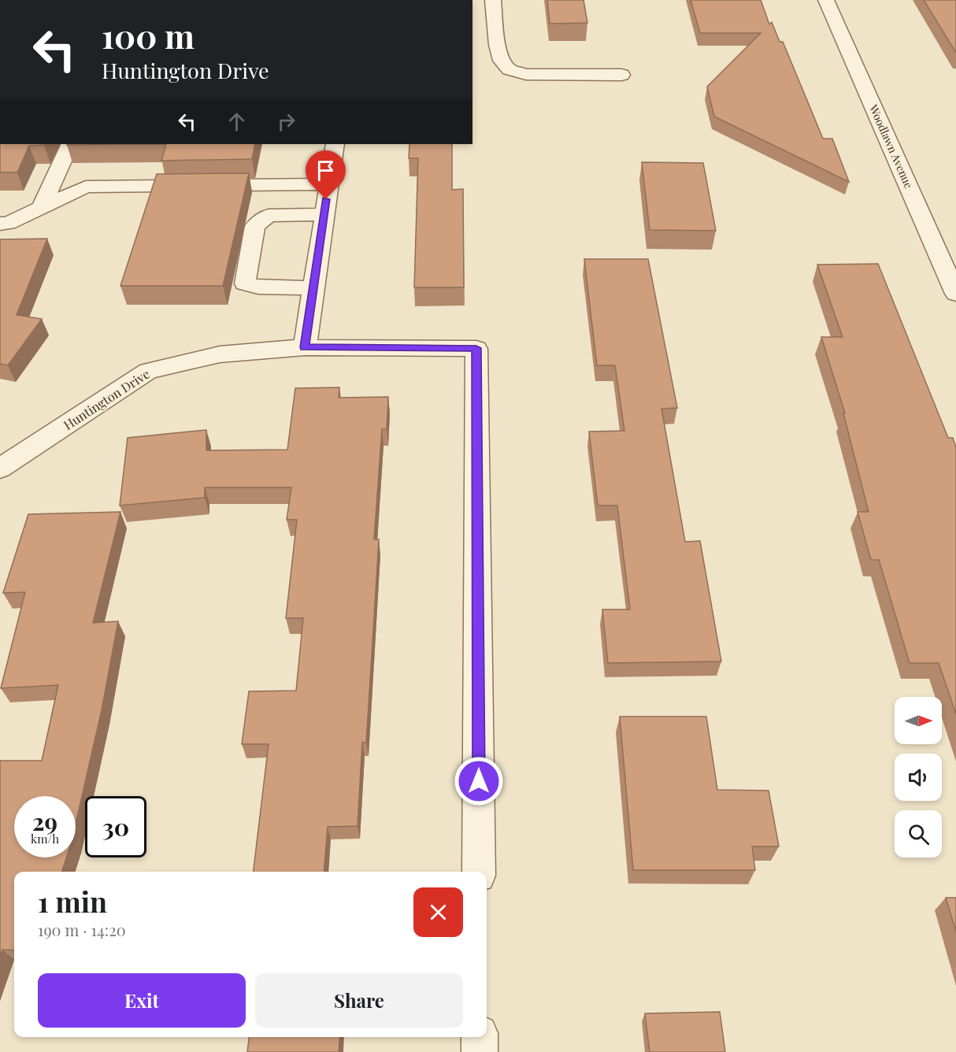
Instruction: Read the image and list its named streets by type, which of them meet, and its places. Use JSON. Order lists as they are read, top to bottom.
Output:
{
  "streets": {
    "street": ["Woodlawn Avenue", "Huntington Drive"]
  },
  "north": "right",
  "page": {
    "turn": ["100 m", "Huntington Drive"],
    "speed": "29 km/h",
    "limit": "30",
    "heading": ["1 min", "190 m · 14:20"],
    "buttons": ["Exit", "Share"]
  }
}
